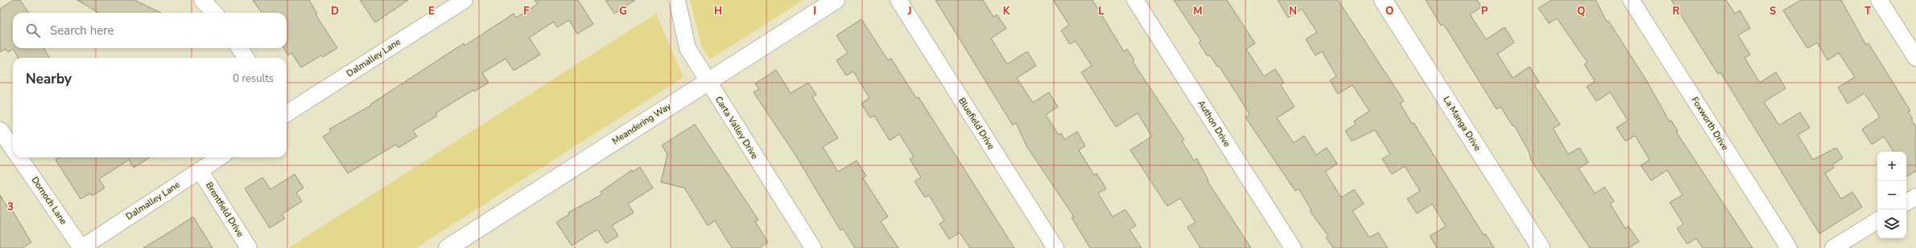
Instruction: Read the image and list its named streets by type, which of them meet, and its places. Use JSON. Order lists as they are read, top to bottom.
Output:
{
  "streets": {
    "street": [
      "Dalmalley Lane",
      "Meandering Way",
      "Bluefield Drive",
      "Authon Drive",
      "La Manga Drive",
      "Foxworth Drive",
      "Carta Valley Drive",
      "Dornoch Lane",
      "Brentfield Drive"
    ]
  },
  "crossings": [
    ["Dalmalley Lane", "Dornoch Lane"],
    ["Dalmalley Lane", "Brentfield Drive"],
    ["Meandering Way", "Carta Valley Drive"]
  ],
  "page": {
    "search": "Search here",
    "heading": ["Nearby", "0 results"],
    "map_buttons": ["+", "−"]
  },
  "grid": {
    "columns": [
      "D",
      "E",
      "F",
      "G",
      "H",
      "I",
      "J",
      "K",
      "L",
      "M",
      "N",
      "O",
      "P",
      "Q",
      "R",
      "S",
      "T"
    ],
    "rows": ["3"]
  }
}
